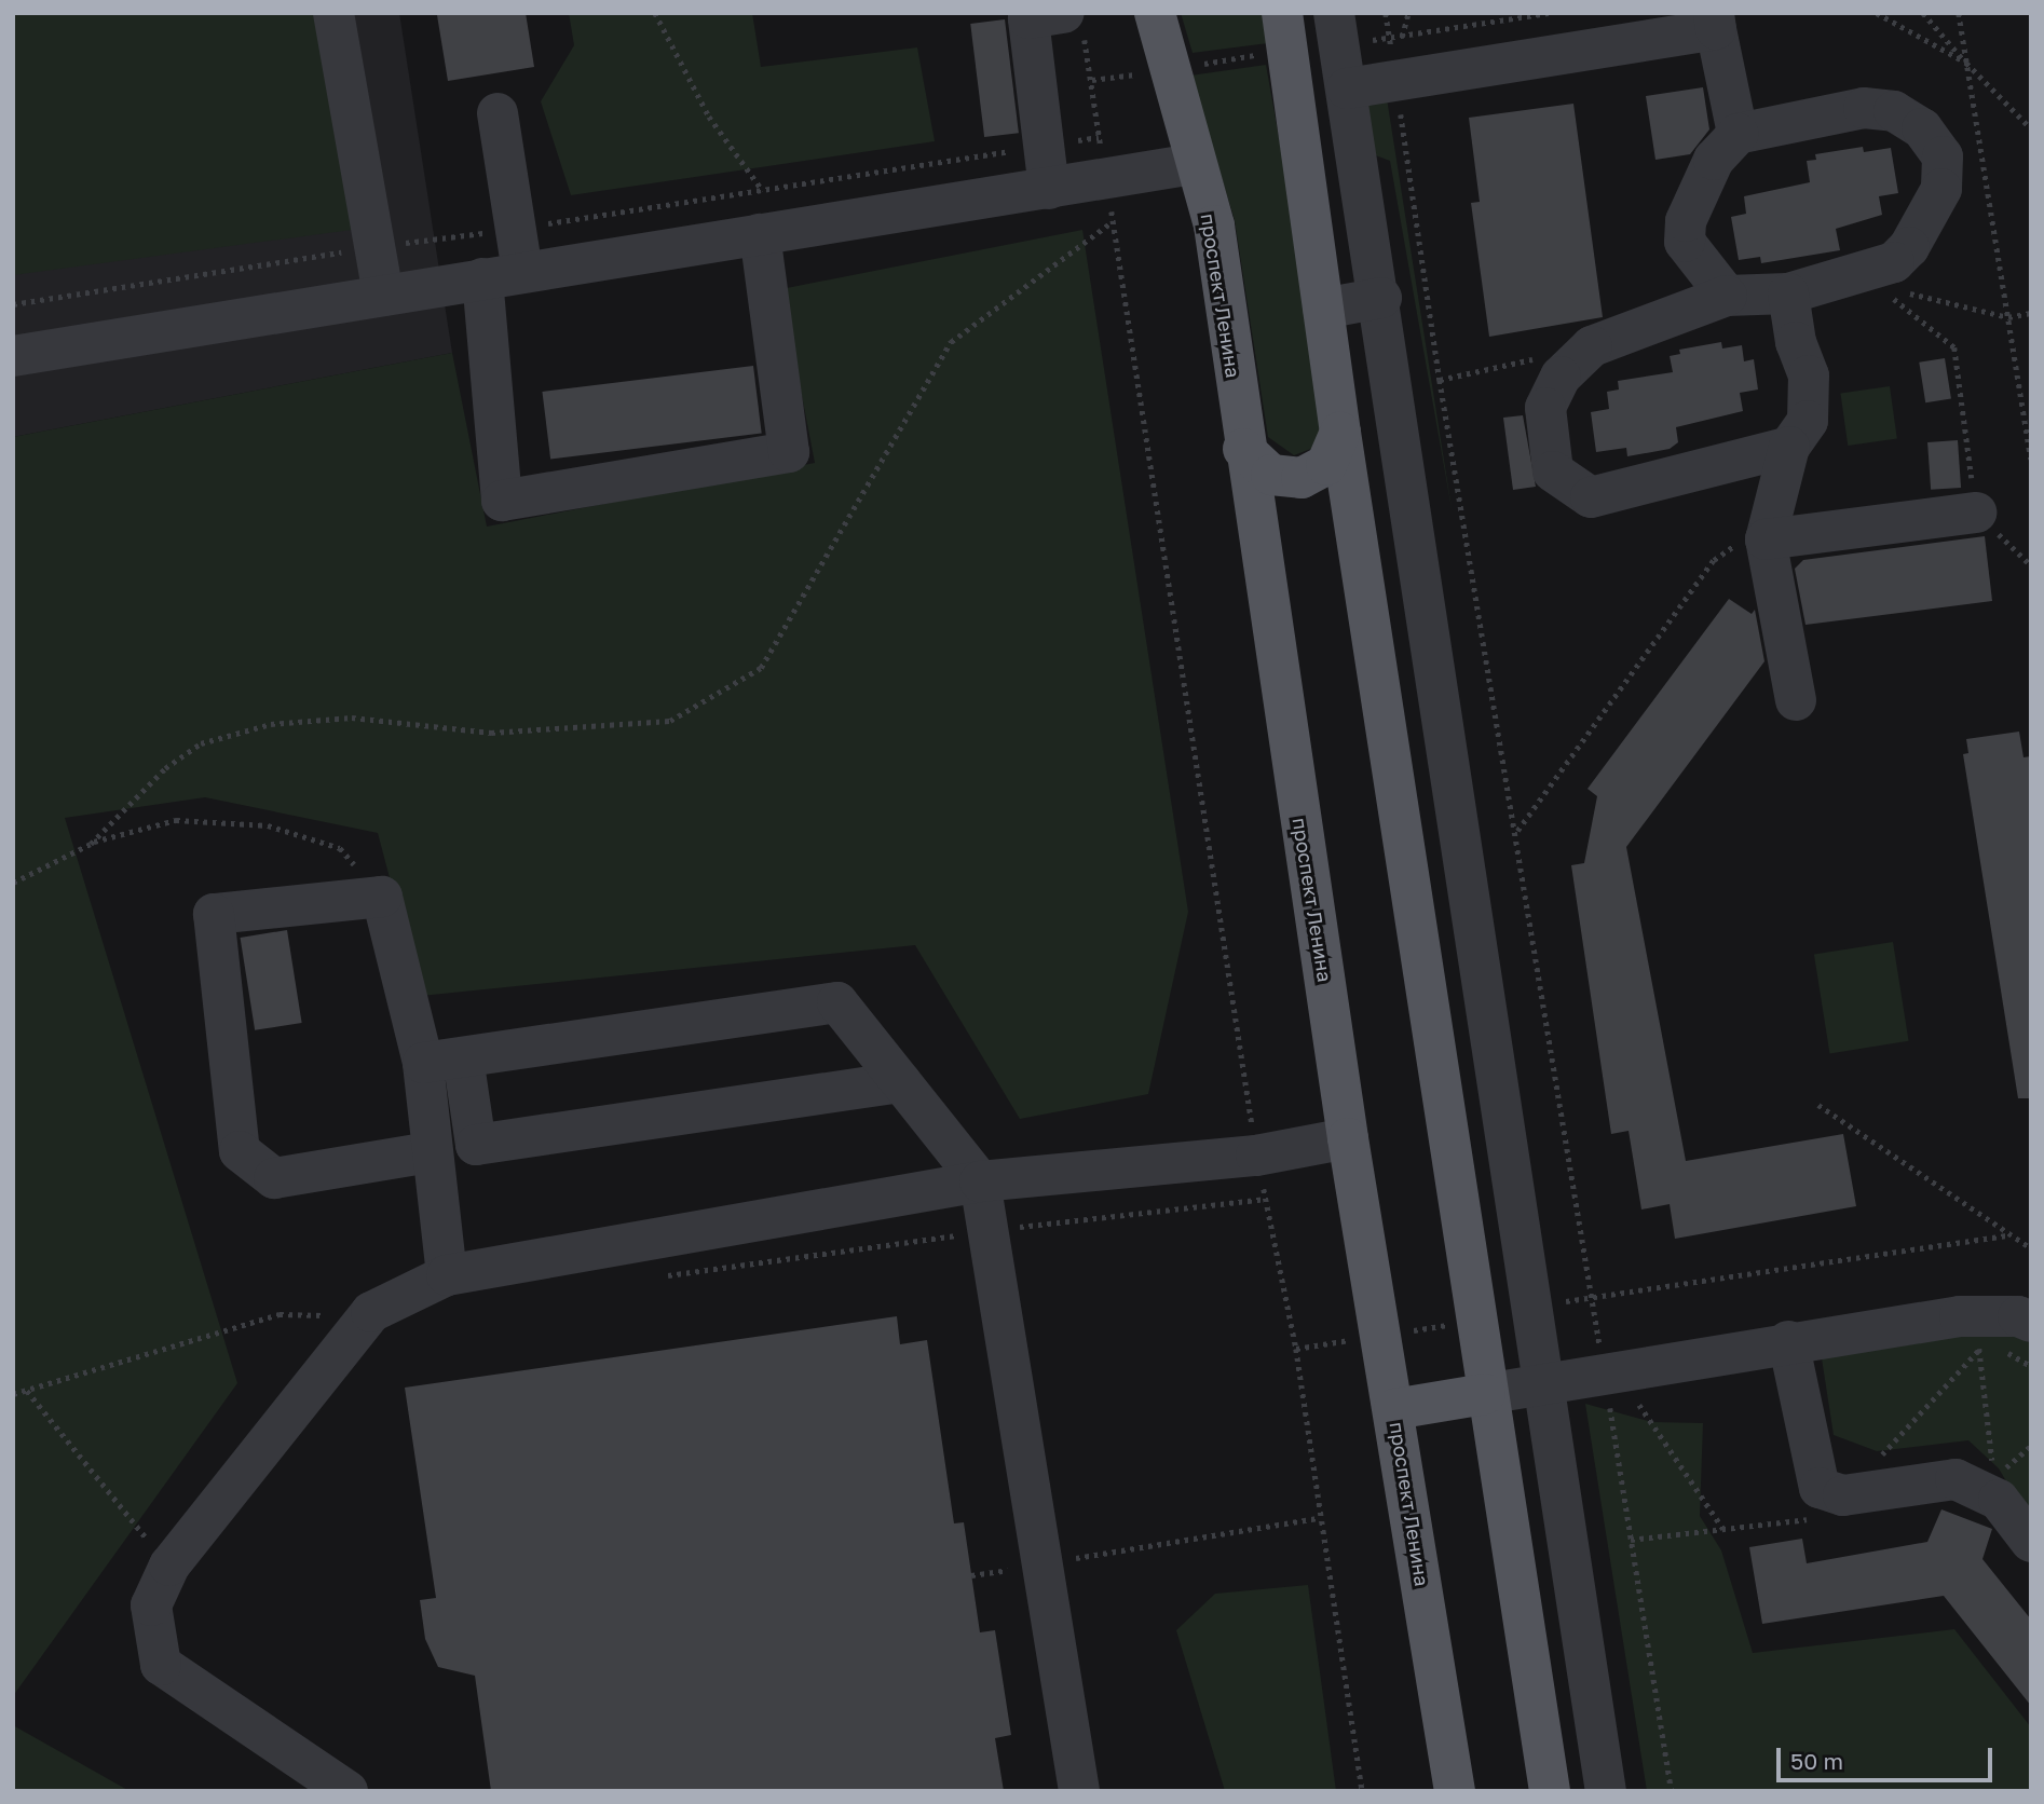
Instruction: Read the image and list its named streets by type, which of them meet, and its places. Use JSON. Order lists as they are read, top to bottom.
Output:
{
  "streets": {
    "main road": ["проспект Ленина"]
  },
  "scale_bar": "50 m"
}
